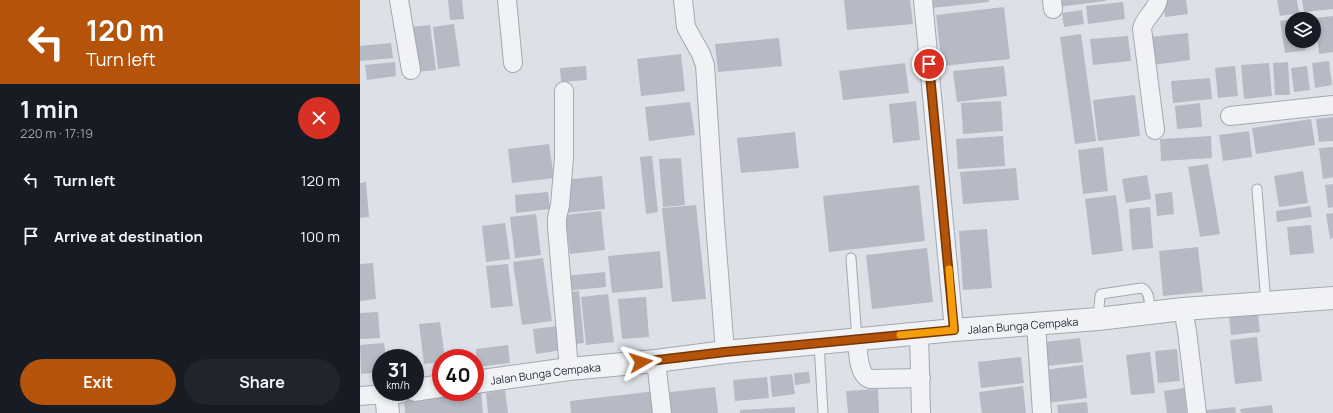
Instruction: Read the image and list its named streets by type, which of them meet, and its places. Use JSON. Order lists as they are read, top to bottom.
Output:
{
  "streets": {
    "street": ["Jalan Bunga Cempaka"]
  },
  "page": {
    "turn": ["120 m", "Turn left"],
    "heading": ["1 min", "220 m · 17:19"],
    "list": [
      {
        "name": "Turn left",
        "value": "120 m"
      },
      {
        "name": "Arrive at destination",
        "value": "100 m"
      }
    ],
    "speed": "31 km/h",
    "limit": "40",
    "buttons": ["Exit", "Share"]
  }
}
